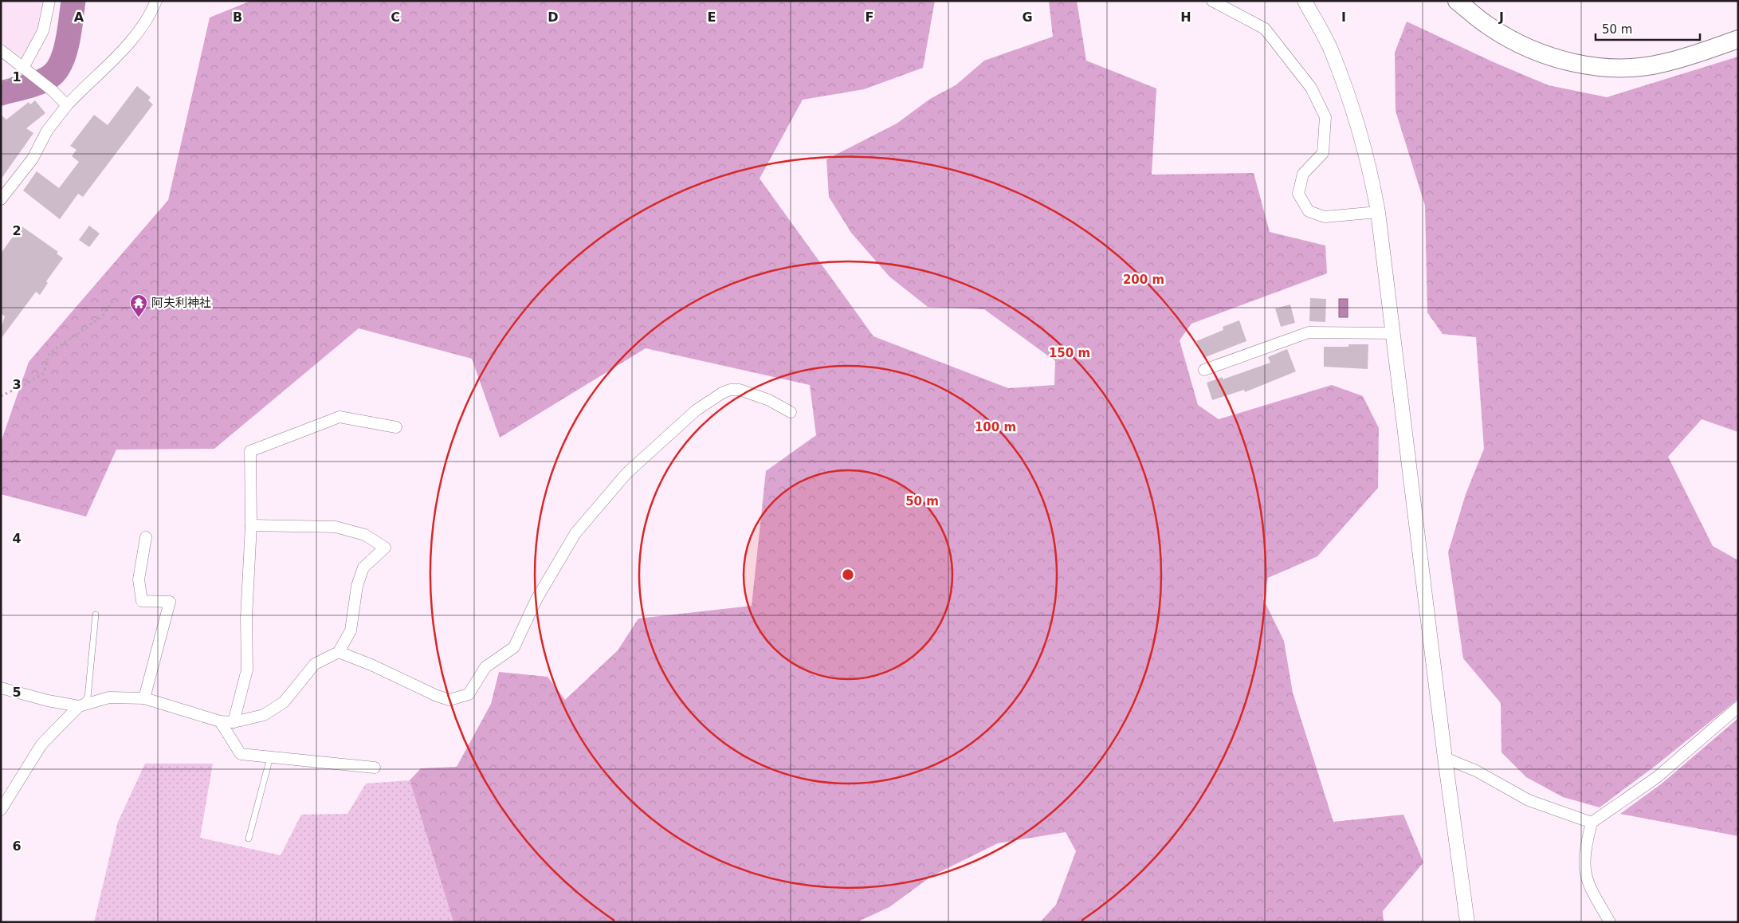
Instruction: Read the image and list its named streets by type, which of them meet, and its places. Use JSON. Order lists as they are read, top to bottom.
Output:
{
  "places": {
    "temple": ["阿夫利神社"]
  },
  "scale_bar": "50 m",
  "grid": {
    "columns": [
      "A",
      "B",
      "C",
      "D",
      "E",
      "F",
      "G",
      "H",
      "I",
      "J"
    ],
    "rows": [
      "1",
      "2",
      "3",
      "4",
      "5",
      "6"
    ]
  },
  "rings": [
    "200 m",
    "150 m",
    "100 m",
    "50 m"
  ]
}
